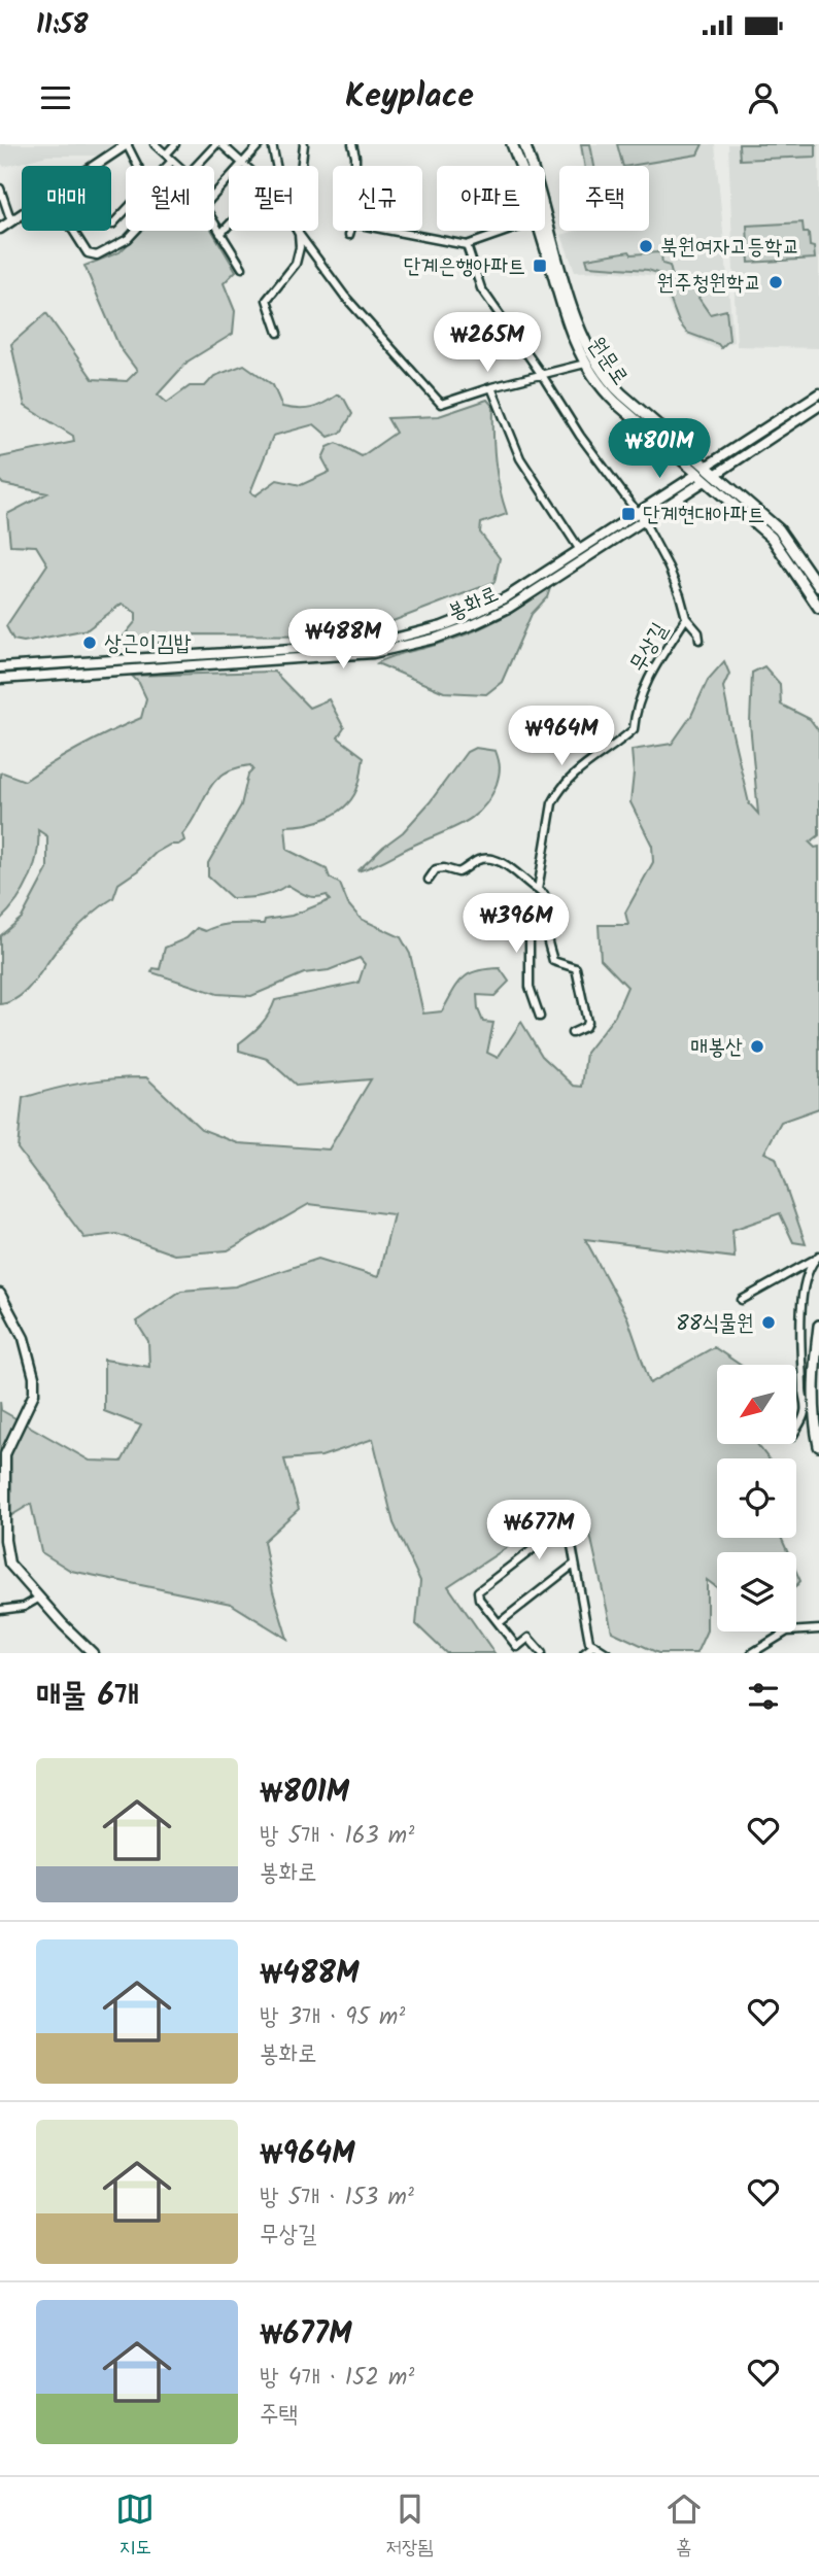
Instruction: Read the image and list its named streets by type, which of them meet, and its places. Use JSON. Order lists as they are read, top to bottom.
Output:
{
  "streets": {
    "main road": ["원문로", "봉화로"],
    "street": ["무상길"]
  },
  "crossings": [
    ["원문로", "봉화로"],
    ["봉화로", "무상길"]
  ],
  "places": {
    "other": [
      "북원여자고등학교",
      "원주청원학교",
      "상근이김밥",
      "매봉산",
      "88식물원"
    ],
    "transit": ["단계은행아파트", "단계현대아파트"]
  },
  "north": "bottom left",
  "page": {
    "status": "11:58",
    "header": "Keyplace",
    "chip": [
      "매매",
      "월세",
      "필터",
      "신규",
      "아파트",
      "주택"
    ],
    "price": [
      "₩265M",
      "₩801M",
      "₩488M",
      "₩964M",
      "₩396M",
      "₩677M"
    ],
    "heading": "매물 6개",
    "list": [
      {
        "name": "₩801M",
        "note": "방 5개 · 163 m² · 봉화로"
      },
      {
        "name": "₩488M",
        "note": "방 3개 · 95 m² · 봉화로"
      },
      {
        "name": "₩964M",
        "note": "방 5개 · 153 m² · 무상길"
      },
      {
        "name": "₩677M",
        "note": "방 4개 · 152 m² · 주택"
      }
    ],
    "tabs": ["지도", "저장됨", "홈"]
  }
}
